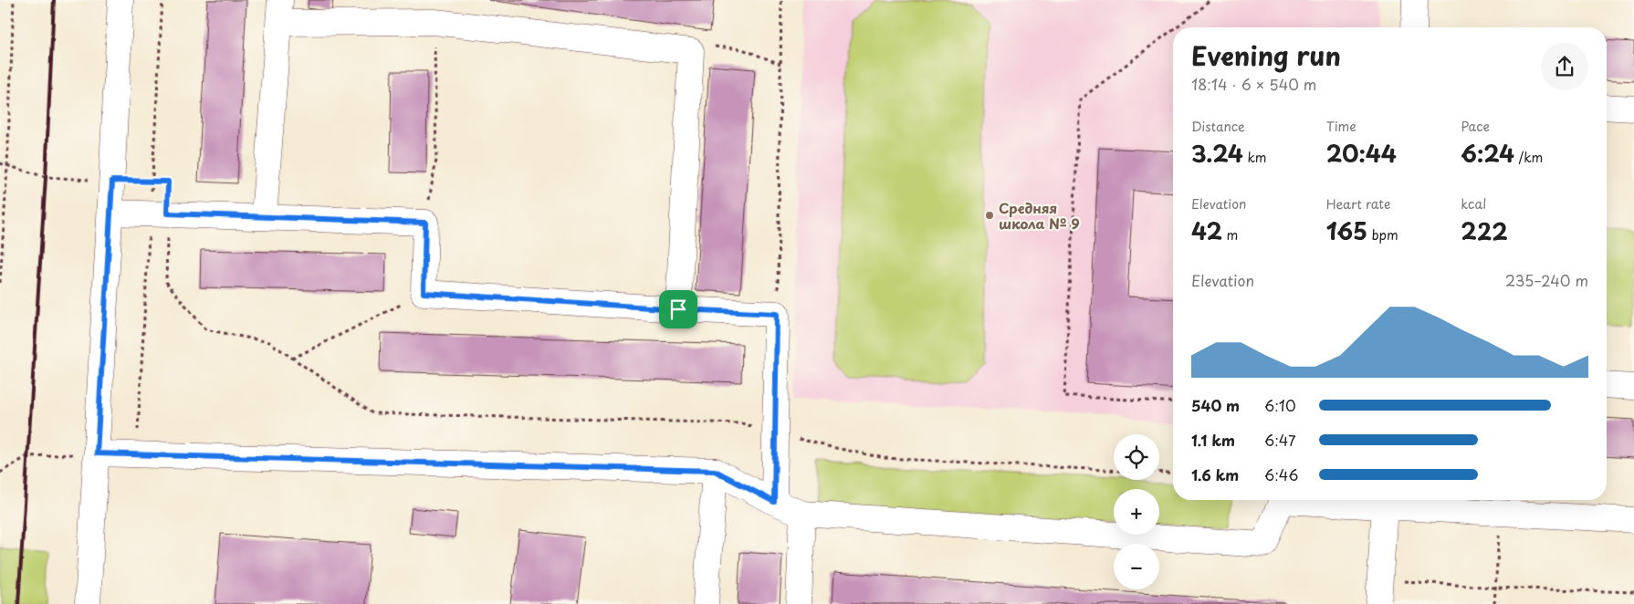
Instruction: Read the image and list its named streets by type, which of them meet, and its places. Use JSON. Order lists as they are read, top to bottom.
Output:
{
  "places": ["Средняя школа № 9"],
  "page": {
    "heading": ["Evening run", "18:14 · 6 × 540 m"],
    "stats": [
      ["Distance", "3.24 km"],
      ["Time", "20:44"],
      ["Pace", "6:24 /km"],
      ["Elevation", "42 m"],
      ["Heart rate", "165 bpm"],
      ["kcal", "222"]
    ],
    "chart": ["Elevation", "235–240 m"],
    "list": [
      {
        "name": "540 m",
        "note": "6:10"
      },
      {
        "name": "1.1 km",
        "note": "6:47"
      },
      {
        "name": "1.6 km",
        "note": "6:46"
      }
    ],
    "map_buttons": ["+", "−"]
  }
}
